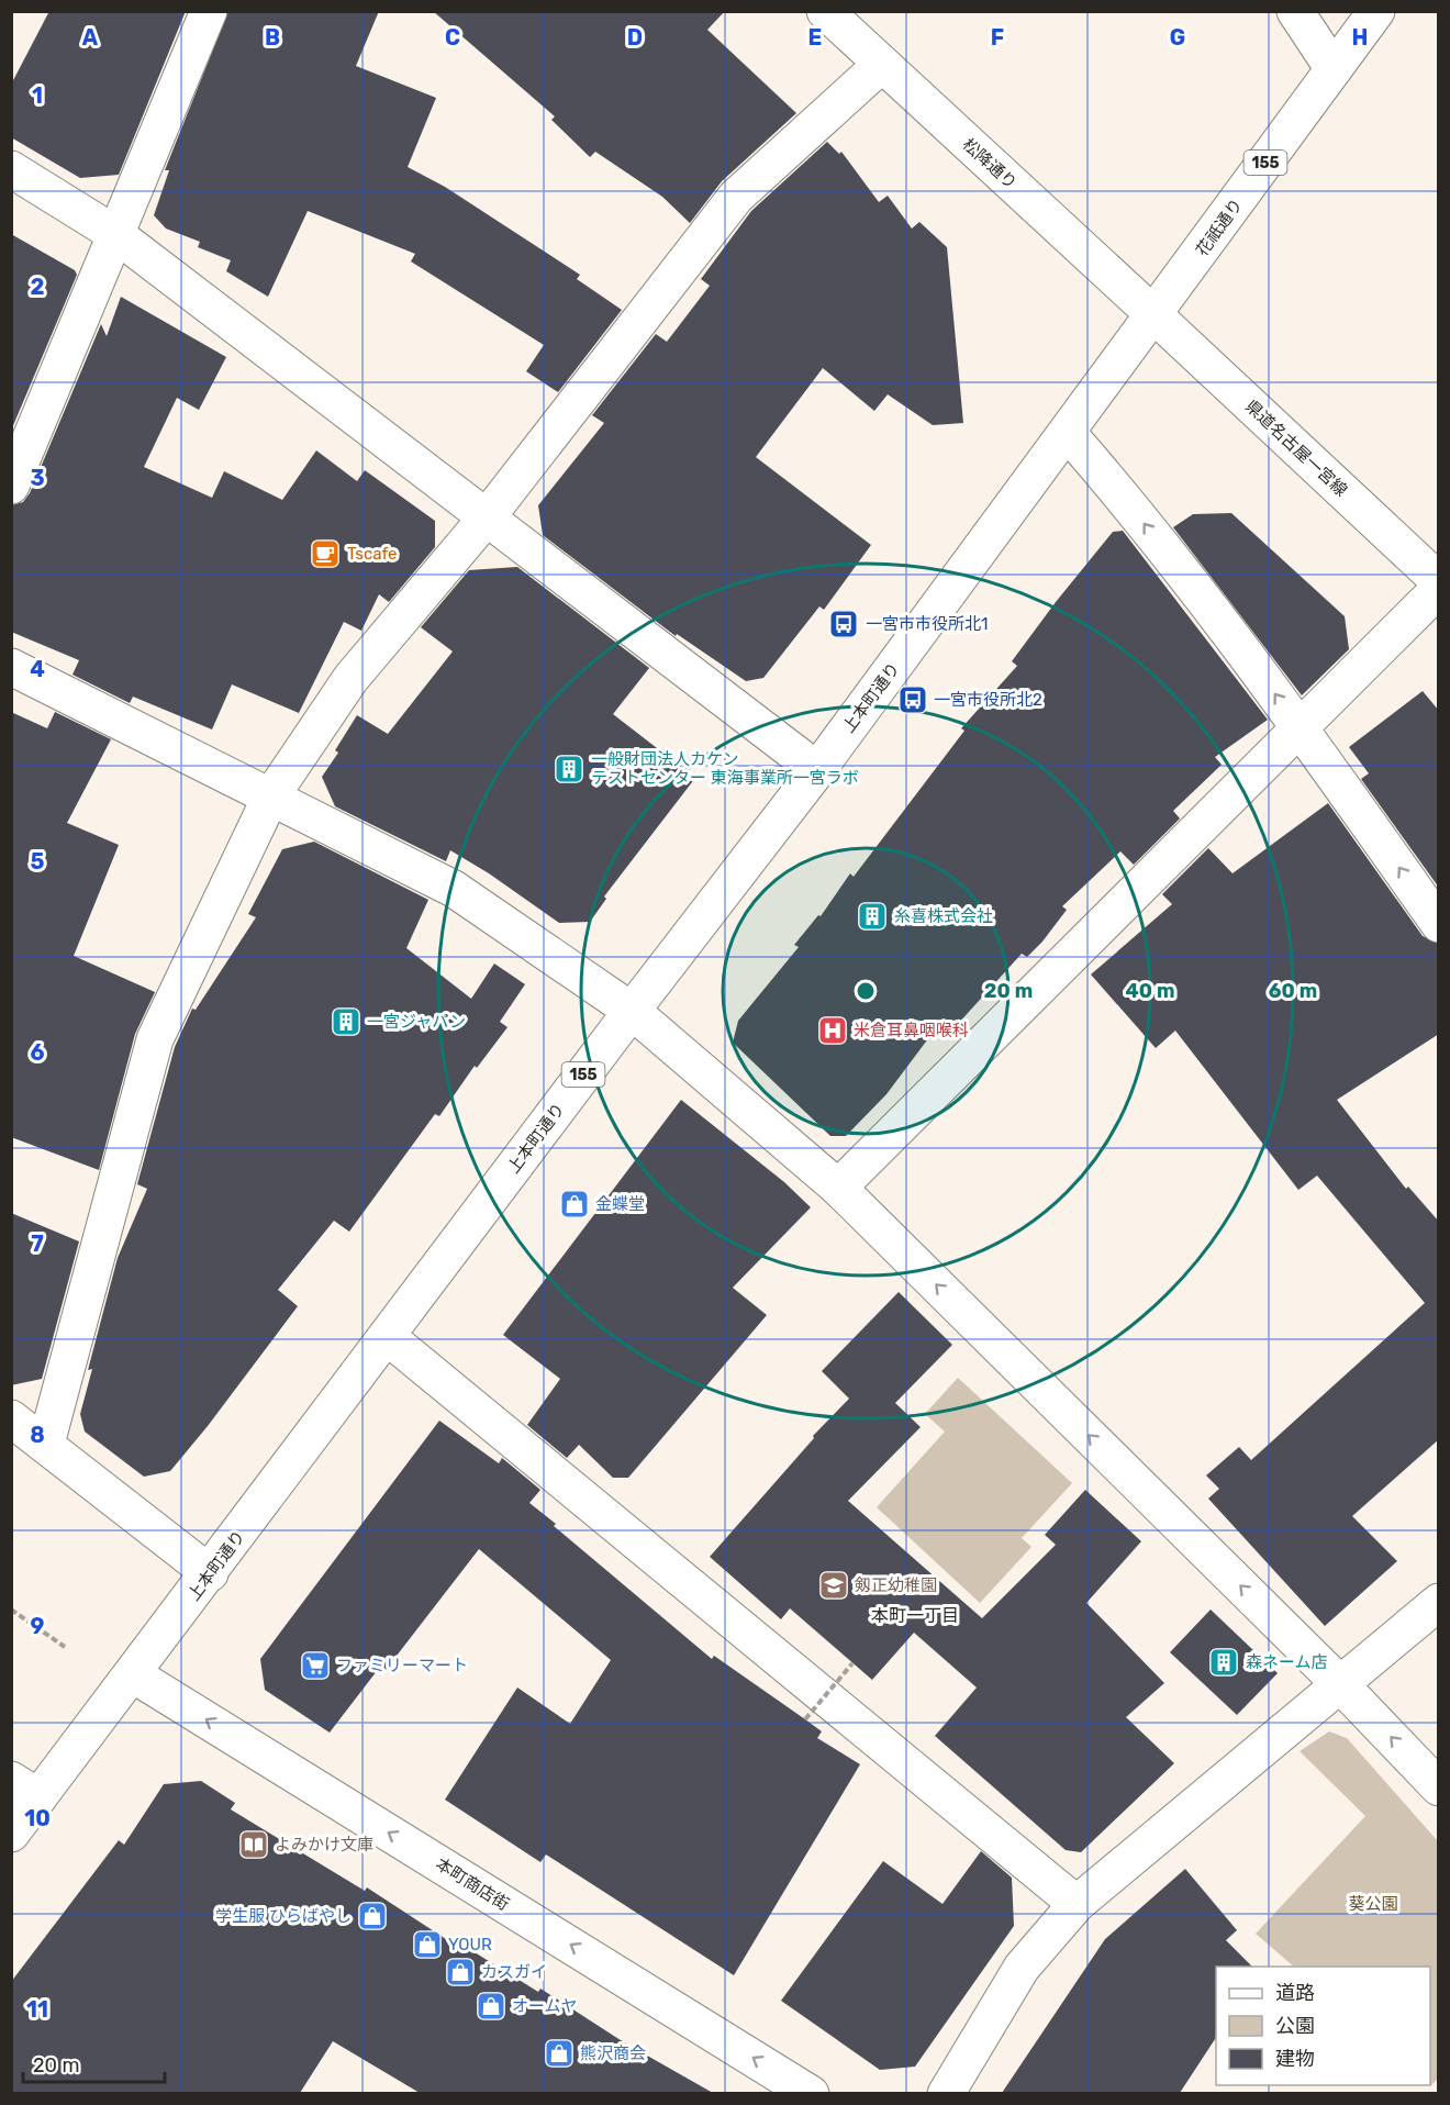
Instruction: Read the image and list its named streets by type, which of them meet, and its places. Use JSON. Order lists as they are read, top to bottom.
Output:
{
  "streets": {
    "main road": [
      "155",
      "松降通り",
      "花祇通り",
      "県道名古屋一宮線",
      "上本町通り",
      "本町商店街"
    ]
  },
  "crossings": [
    ["松降通り", "花祇通り"],
    ["松降通り", "県道名古屋一宮線"],
    ["松降通り", "上本町通り"],
    ["花祇通り", "県道名古屋一宮線"],
    ["花祇通り", "上本町通り"],
    ["県道名古屋一宮線", "上本町通り"],
    ["上本町通り", "本町商店街"]
  ],
  "one_way": ["本町商店街"],
  "districts": ["本町一丁目"],
  "parks": ["葵公園"],
  "places": {
    "cafe": ["Tscafe"],
    "bus stop": ["一宮市市役所北1", "一宮市役所北2"],
    "building": [
      "一般財団法人カケン テストセンター 東海事業所一宮ラボ",
      "糸喜株式会社",
      "一宮ジャパン",
      "森ネーム店"
    ],
    "hospital": ["米倉耳鼻咽喉科"],
    "shop": [
      "金蝶堂",
      "学生服 ひらばやし",
      "YOUR",
      "カスガイ",
      "オームヤ",
      "熊沢商会"
    ],
    "school or university": ["剱正幼稚園"],
    "supermarket": ["ファミリーマート"],
    "library": ["よみかけ文庫"]
  },
  "legend": ["道路", "公園", "建物"],
  "scale_bar": "20 m",
  "grid": {
    "columns": [
      "A",
      "B",
      "C",
      "D",
      "E",
      "F",
      "G",
      "H"
    ],
    "rows": [
      "1",
      "2",
      "3",
      "4",
      "5",
      "6",
      "7",
      "8",
      "9",
      "10",
      "11"
    ]
  },
  "rings": ["20 m", "40 m", "60 m"]
}
